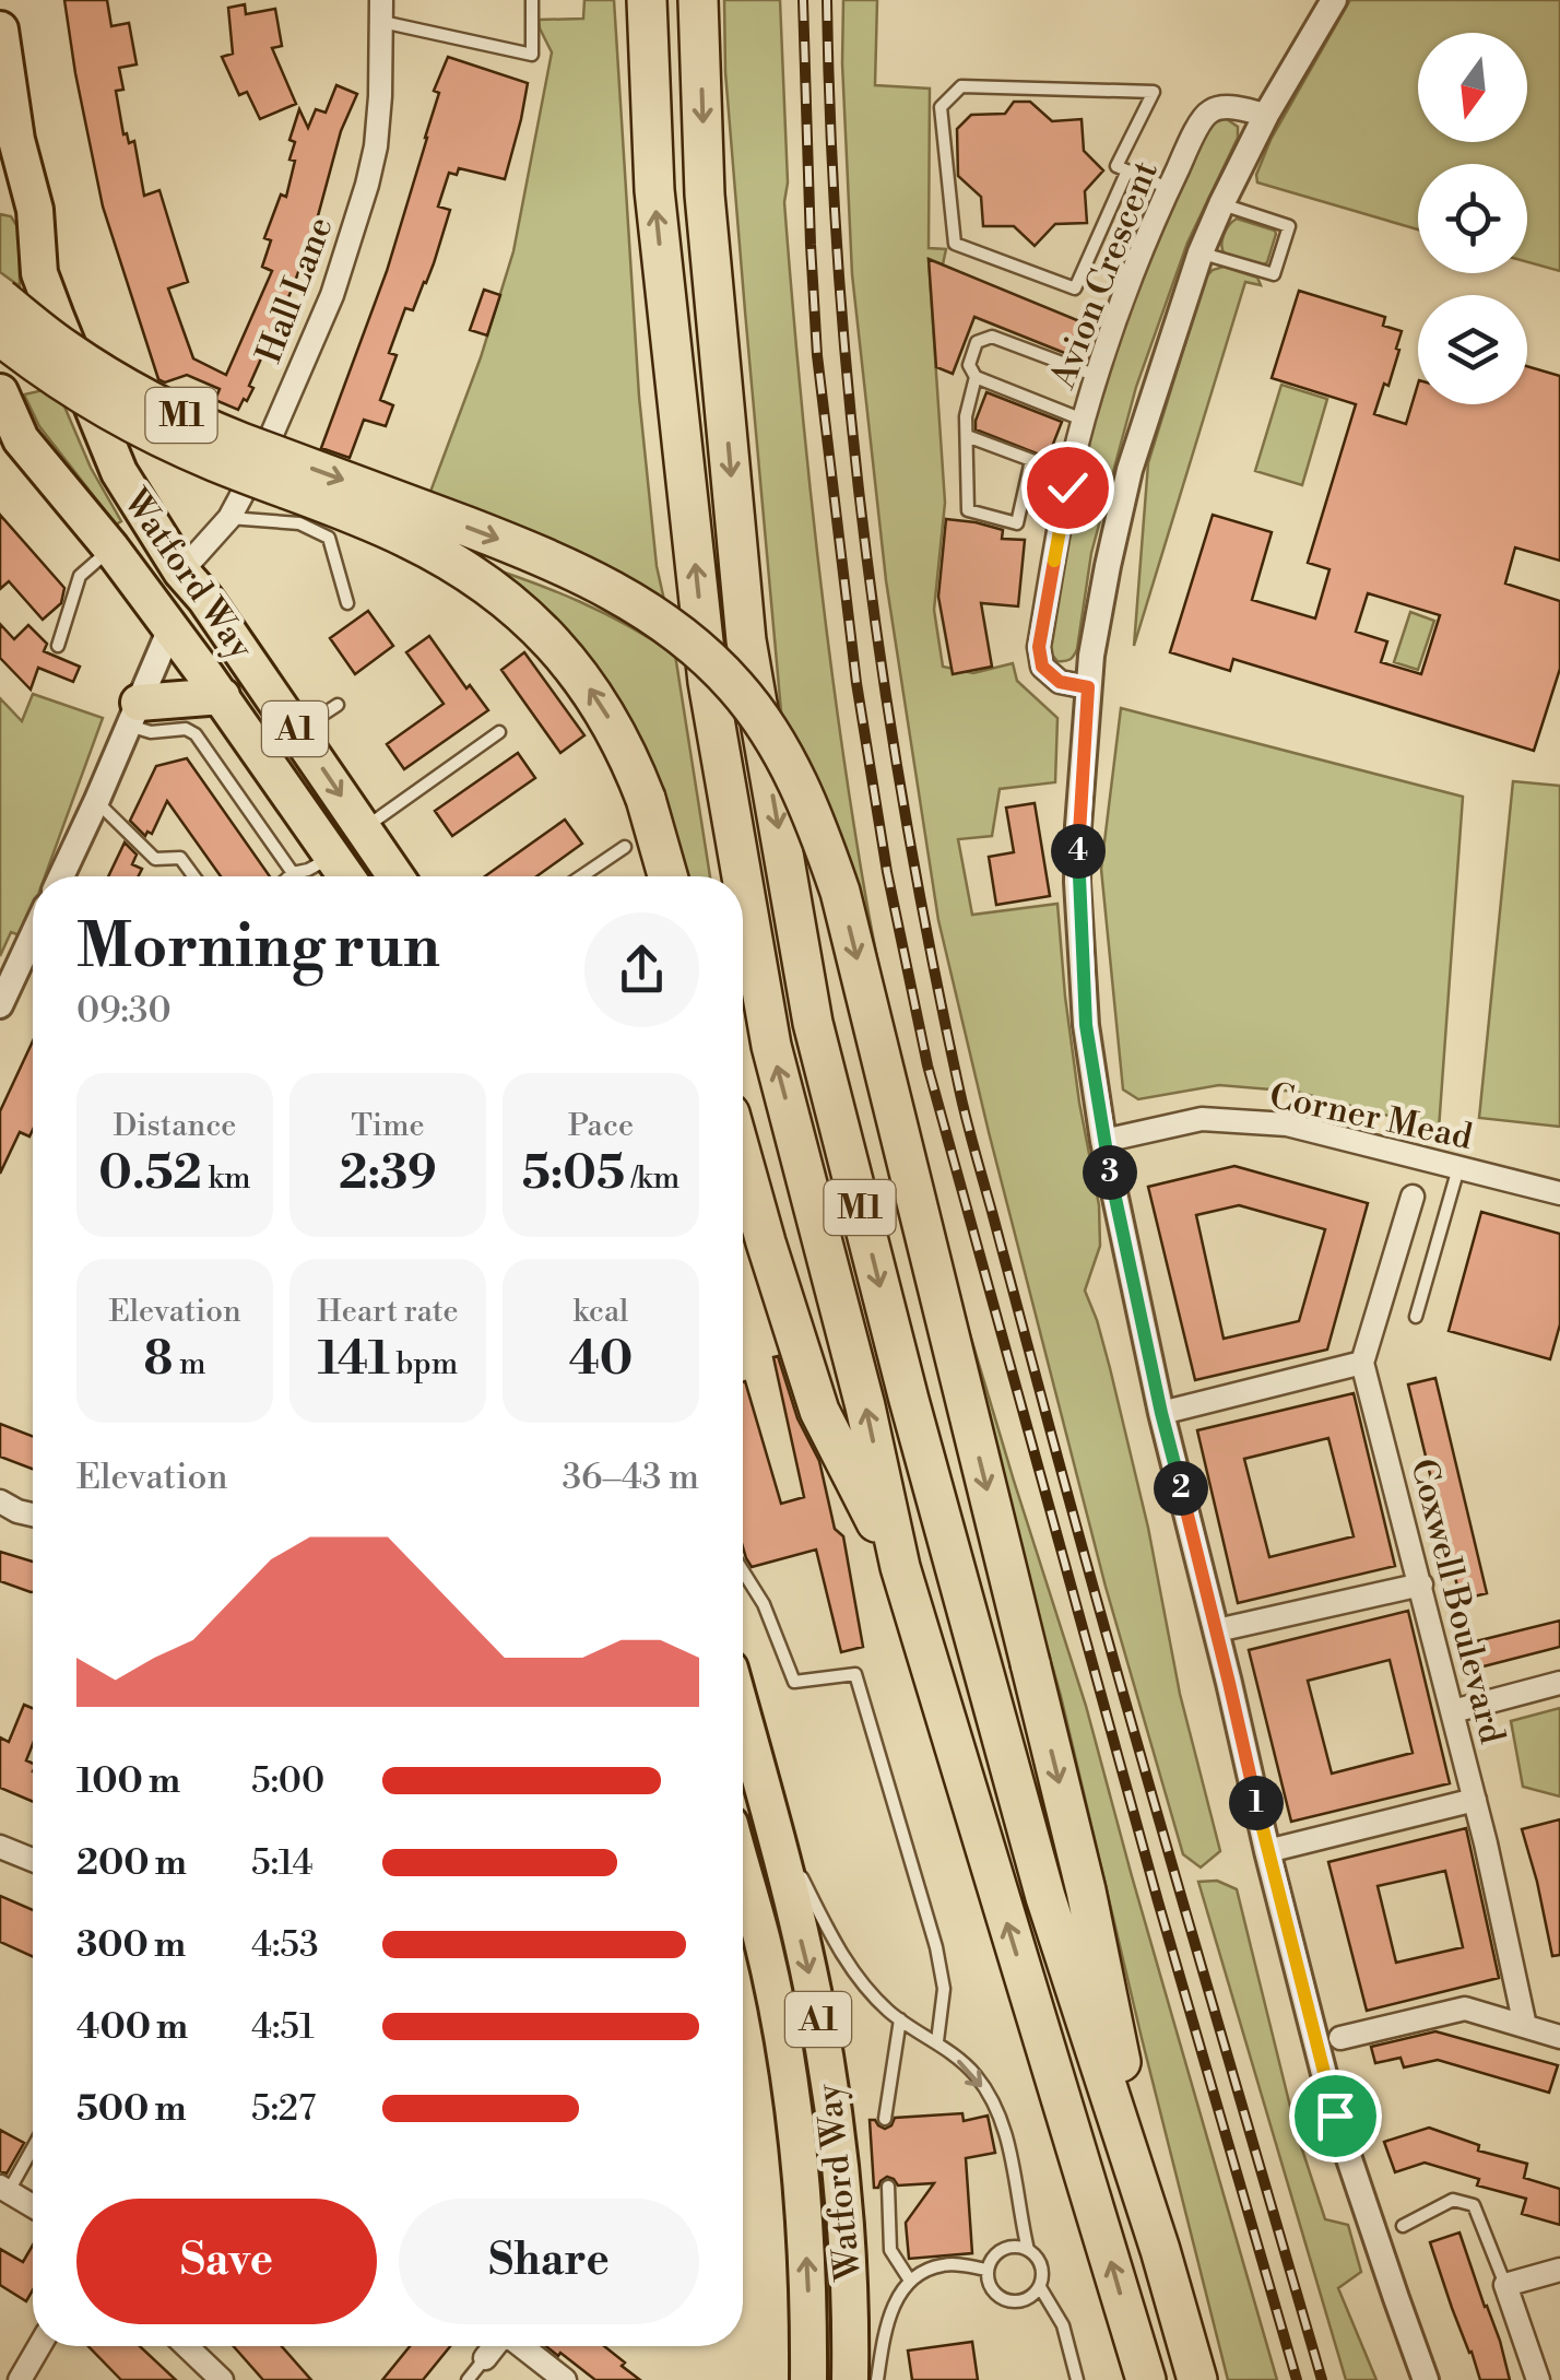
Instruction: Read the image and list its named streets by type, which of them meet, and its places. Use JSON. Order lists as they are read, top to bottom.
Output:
{
  "streets": {
    "highway": ["M1", "Watford Way", "A1"],
    "street": [
      "Avion Crescent",
      "Hall Lane",
      "Corner Mead",
      "Coxwell Boulevard"
    ]
  },
  "crossings": [
    ["Hall Lane", "Watford Way"]
  ],
  "north": "bottom",
  "page": {
    "pins": [
      "4",
      "3",
      "2",
      "1"
    ],
    "heading": ["Morning run", "09:30"],
    "stats": [
      ["Distance", "0.52 km"],
      ["Time", "2:39"],
      ["Pace", "5:05 /km"],
      ["Elevation", "8 m"],
      ["Heart rate", "141 bpm"],
      ["kcal", "40"]
    ],
    "chart": ["Elevation", "36–43 m"],
    "list": [
      {
        "name": "100 m",
        "note": "5:00"
      },
      {
        "name": "200 m",
        "note": "5:14"
      },
      {
        "name": "300 m",
        "note": "4:53"
      },
      {
        "name": "400 m",
        "note": "4:51"
      },
      {
        "name": "500 m",
        "note": "5:27"
      }
    ],
    "buttons": ["Save", "Share"]
  }
}
